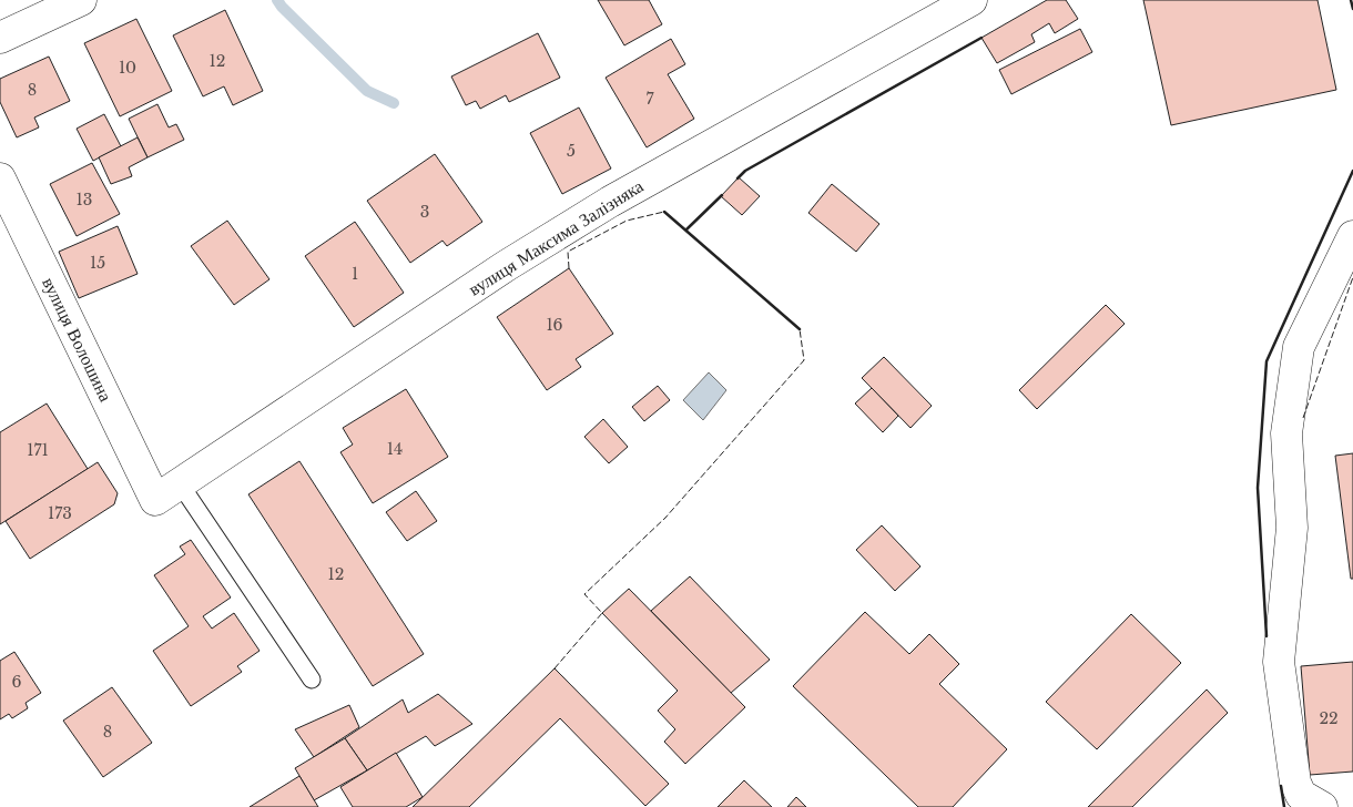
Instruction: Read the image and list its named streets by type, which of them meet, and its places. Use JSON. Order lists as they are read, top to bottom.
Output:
{
  "streets": {
    "street": ["вулиця Максима Залізняка", "вулиця Волошина"]
  },
  "crossings": [
    ["вулиця Максима Залізняка", "вулиця Волошина"]
  ],
  "house_numbers": [
    "12",
    "10",
    "8",
    "7",
    "5",
    "13",
    "3",
    "15",
    "1",
    "16",
    "14",
    "171",
    "173",
    "12",
    "6",
    "22",
    "8"
  ]
}
